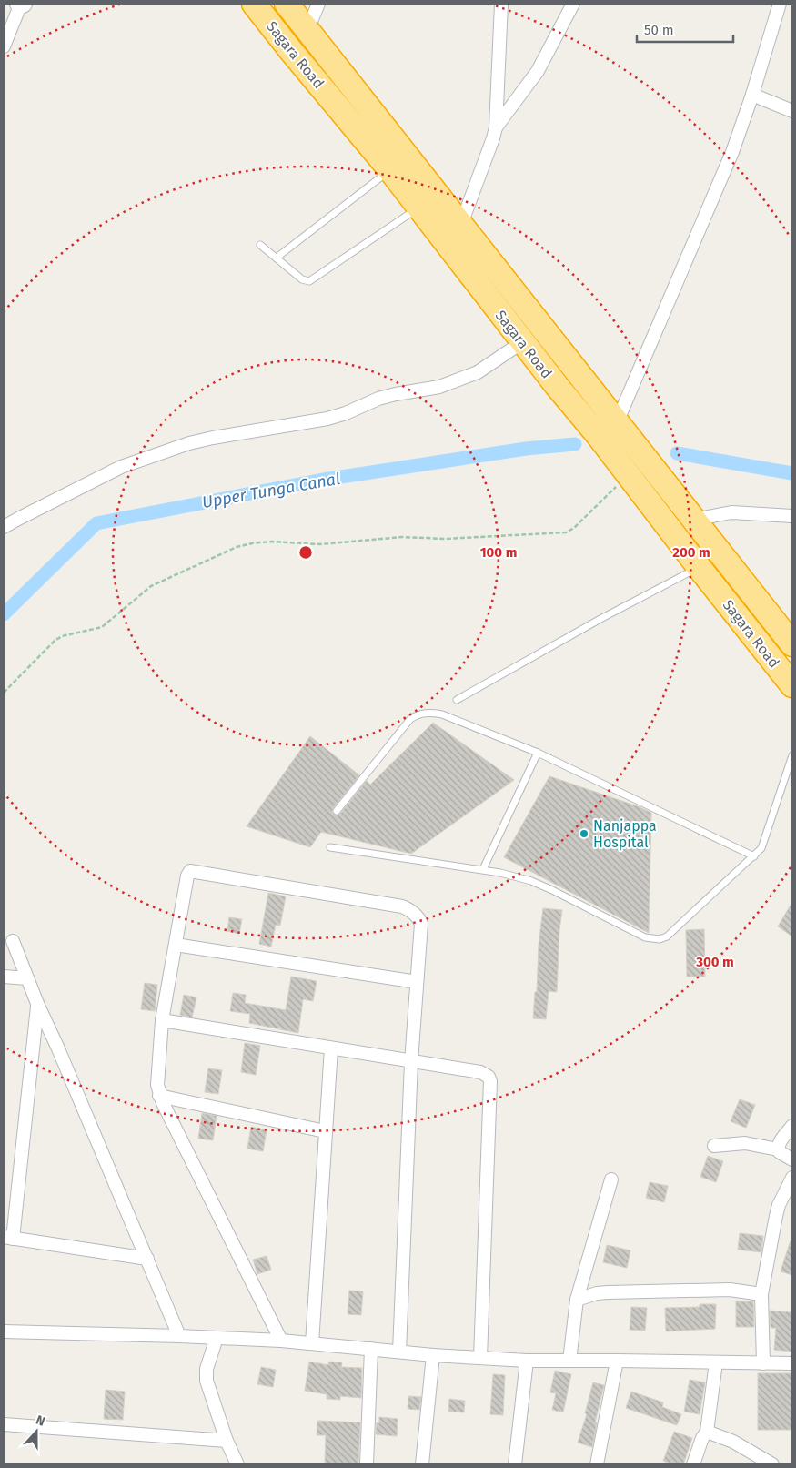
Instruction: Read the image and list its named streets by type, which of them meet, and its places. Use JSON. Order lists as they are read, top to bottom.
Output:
{
  "streets": {
    "highway": ["Sagara Road"]
  },
  "water": ["Upper Tunga Canal"],
  "places": ["Nanjappa Hospital"],
  "scale_bar": "50 m",
  "north": "top",
  "rings": ["100 m", "200 m", "300 m"]
}
